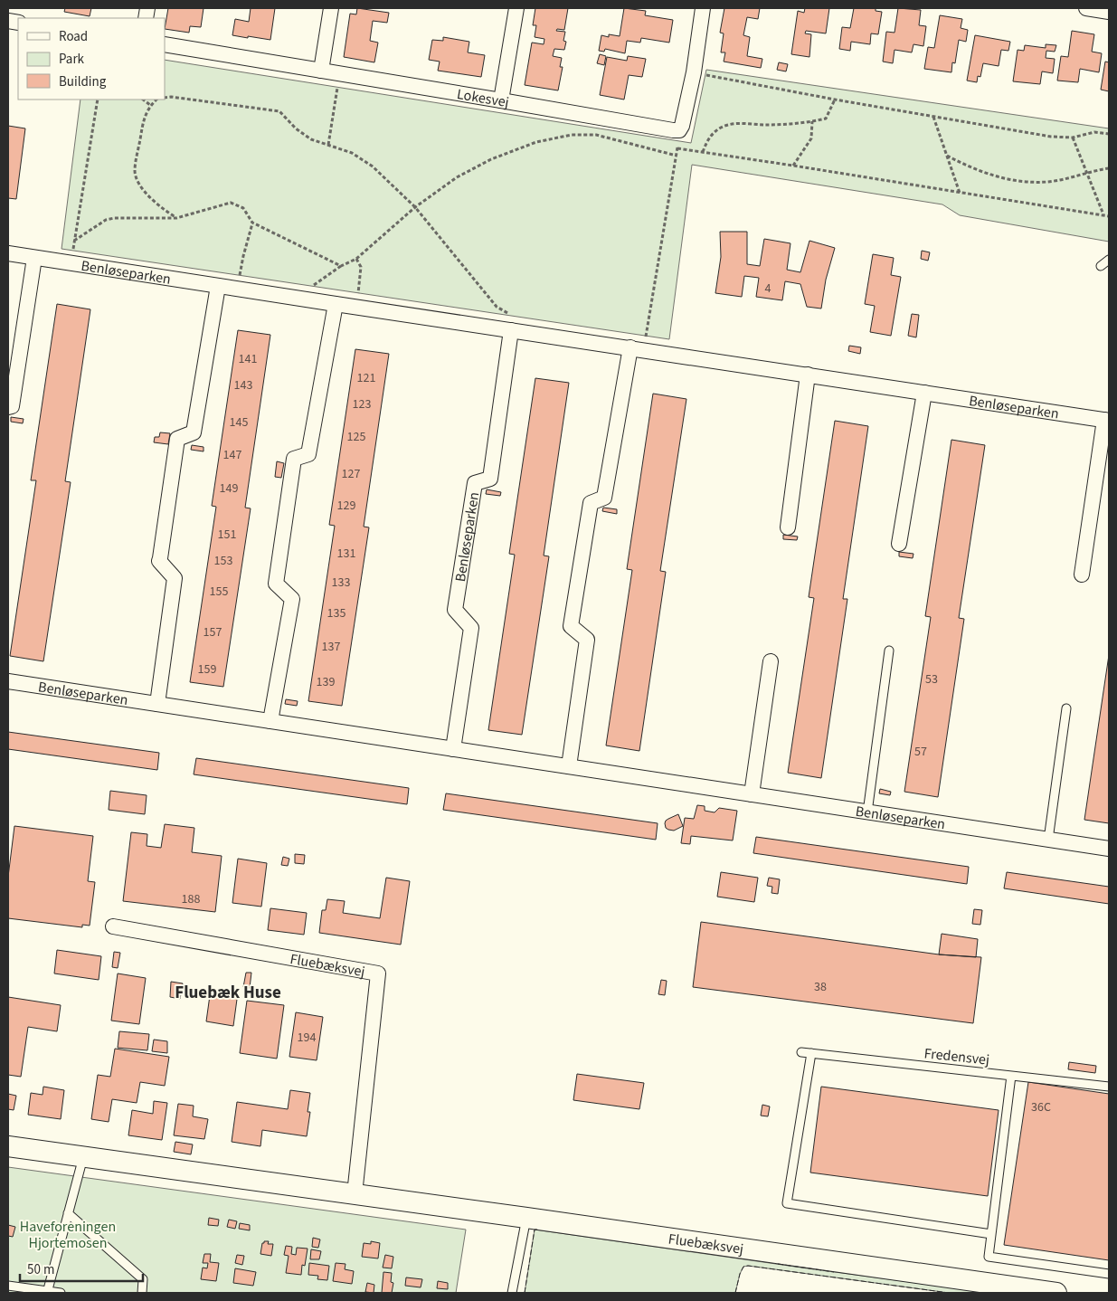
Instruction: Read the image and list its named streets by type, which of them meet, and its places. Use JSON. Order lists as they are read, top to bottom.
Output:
{
  "streets": {
    "street": ["Lokesvej", "Benløseparken", "Fluebæksvej"],
    "lane": ["Fredensvej"]
  },
  "districts": ["Fluebæk Huse"],
  "parks": ["Haveforeningen Hjortemosen"],
  "house_numbers": [
    "4",
    "141",
    "121",
    "143",
    "123",
    "145",
    "125",
    "147",
    "127",
    "149",
    "129",
    "151",
    "131",
    "153",
    "133",
    "155",
    "135",
    "157",
    "137",
    "159",
    "53",
    "139",
    "57",
    "188",
    "38",
    "194",
    "36C"
  ],
  "legend": ["Road", "Park", "Building"],
  "scale_bar": "50 m"
}
